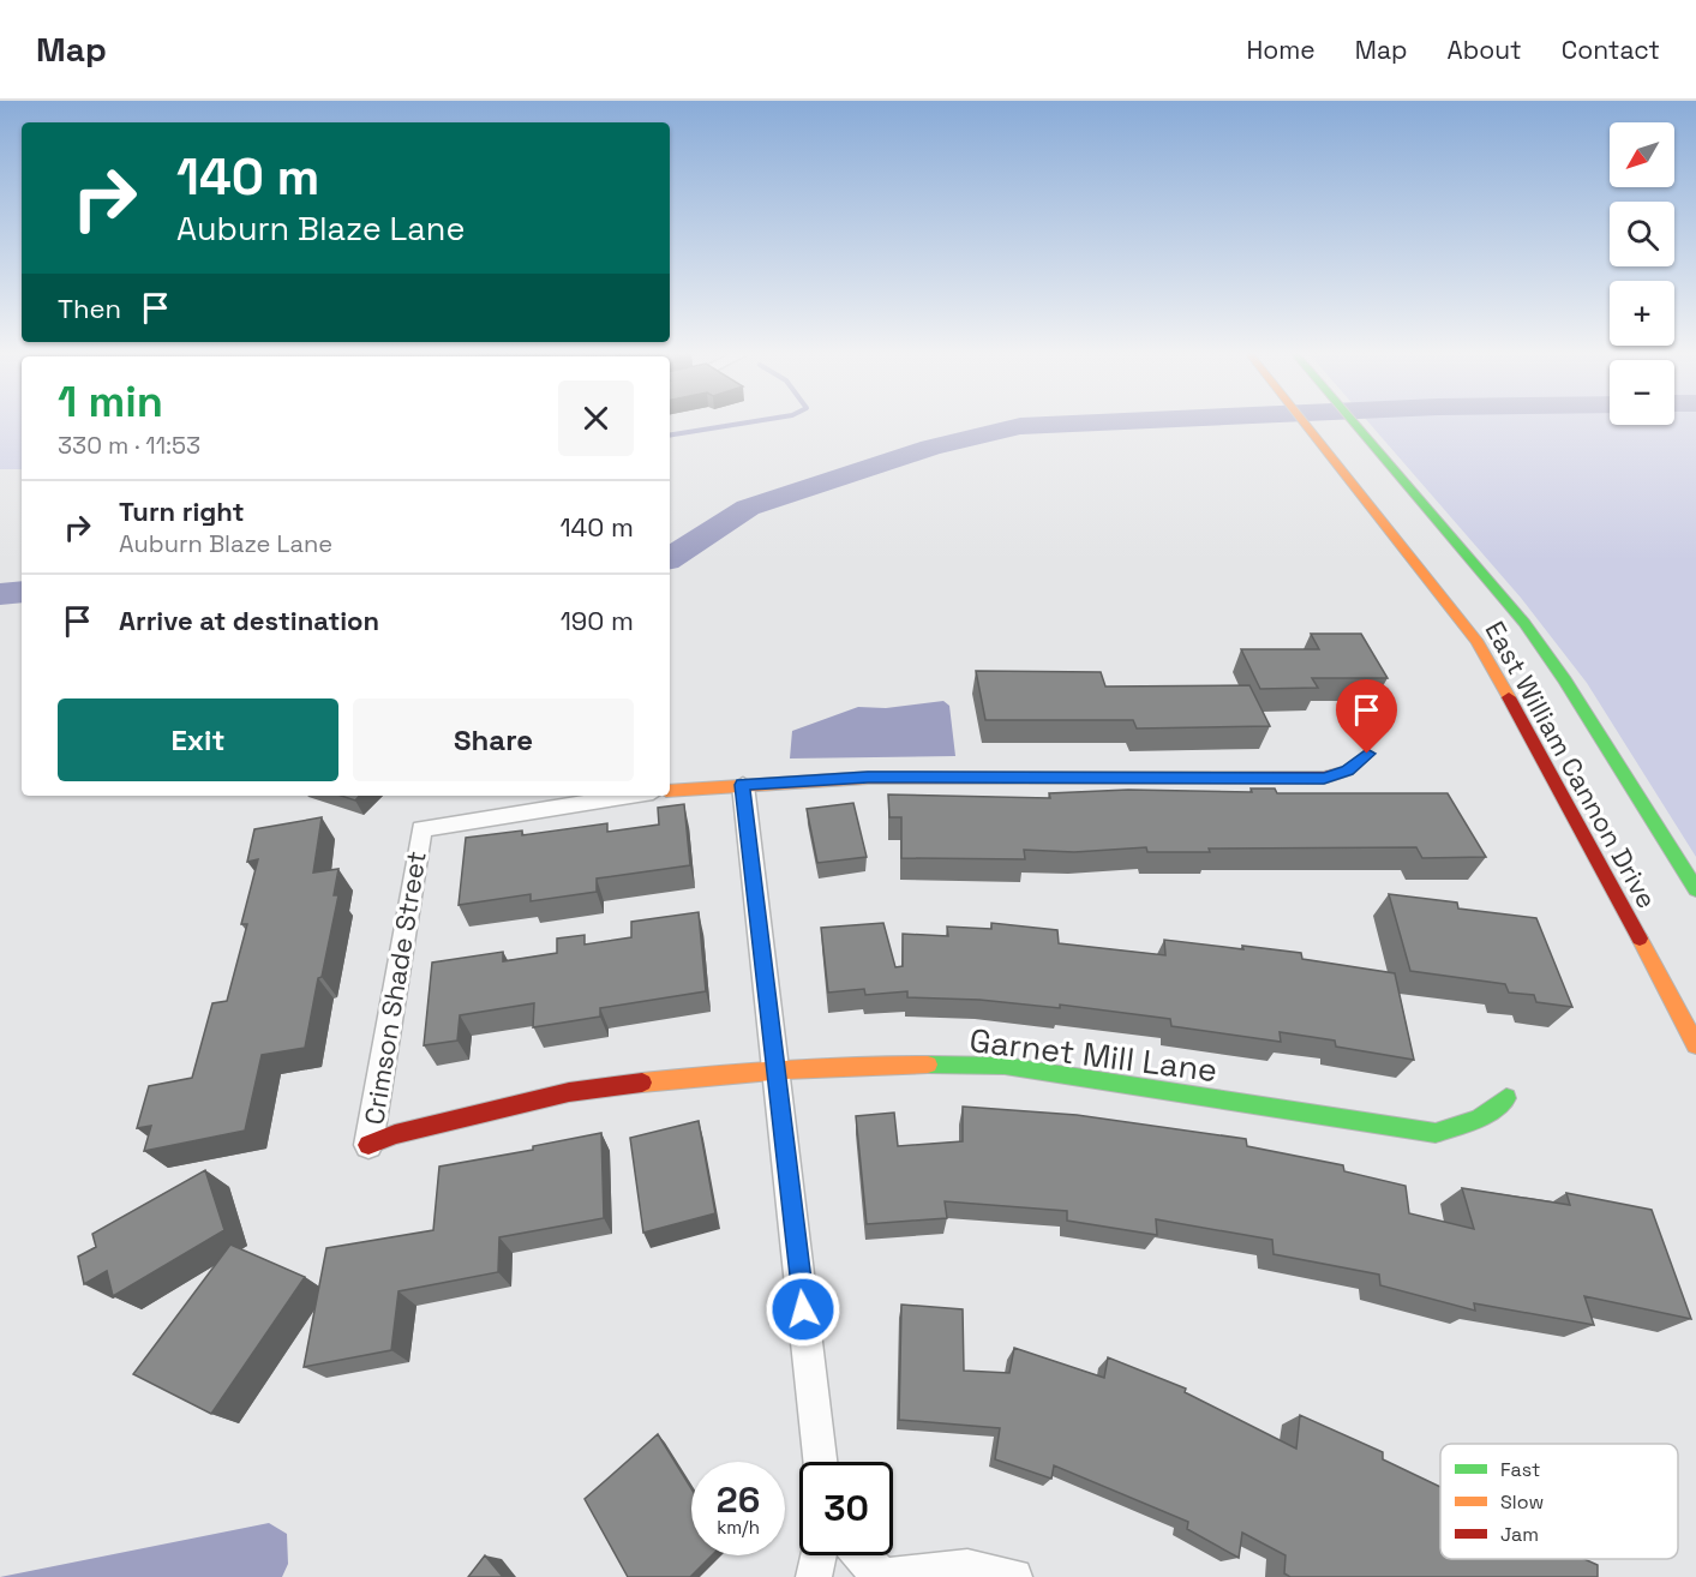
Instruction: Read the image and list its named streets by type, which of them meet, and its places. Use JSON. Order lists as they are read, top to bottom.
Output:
{
  "streets": {
    "street": ["East William Cannon Drive", "Crimson Shade Street", "Garnet Mill Lane"]
  },
  "crossings": [
    ["Crimson Shade Street", "Garnet Mill Lane"]
  ],
  "legend": ["Fast", "Slow", "Jam"],
  "north": "bottom left",
  "page": {
    "header": "Map",
    "nav": [
      "Home",
      "Map",
      "About",
      "Contact"
    ],
    "map_buttons": ["+", "−"],
    "turn": ["140 m", "Auburn Blaze Lane"],
    "then": "Then",
    "heading": ["1 min", "330 m · 11:53"],
    "list": [
      {
        "name": "Turn right",
        "note": "Auburn Blaze Lane",
        "value": "140 m"
      },
      {
        "name": "Arrive at destination",
        "value": "190 m"
      }
    ],
    "buttons": ["Exit", "Share"],
    "speed": "26 km/h",
    "limit": "30"
  }
}
